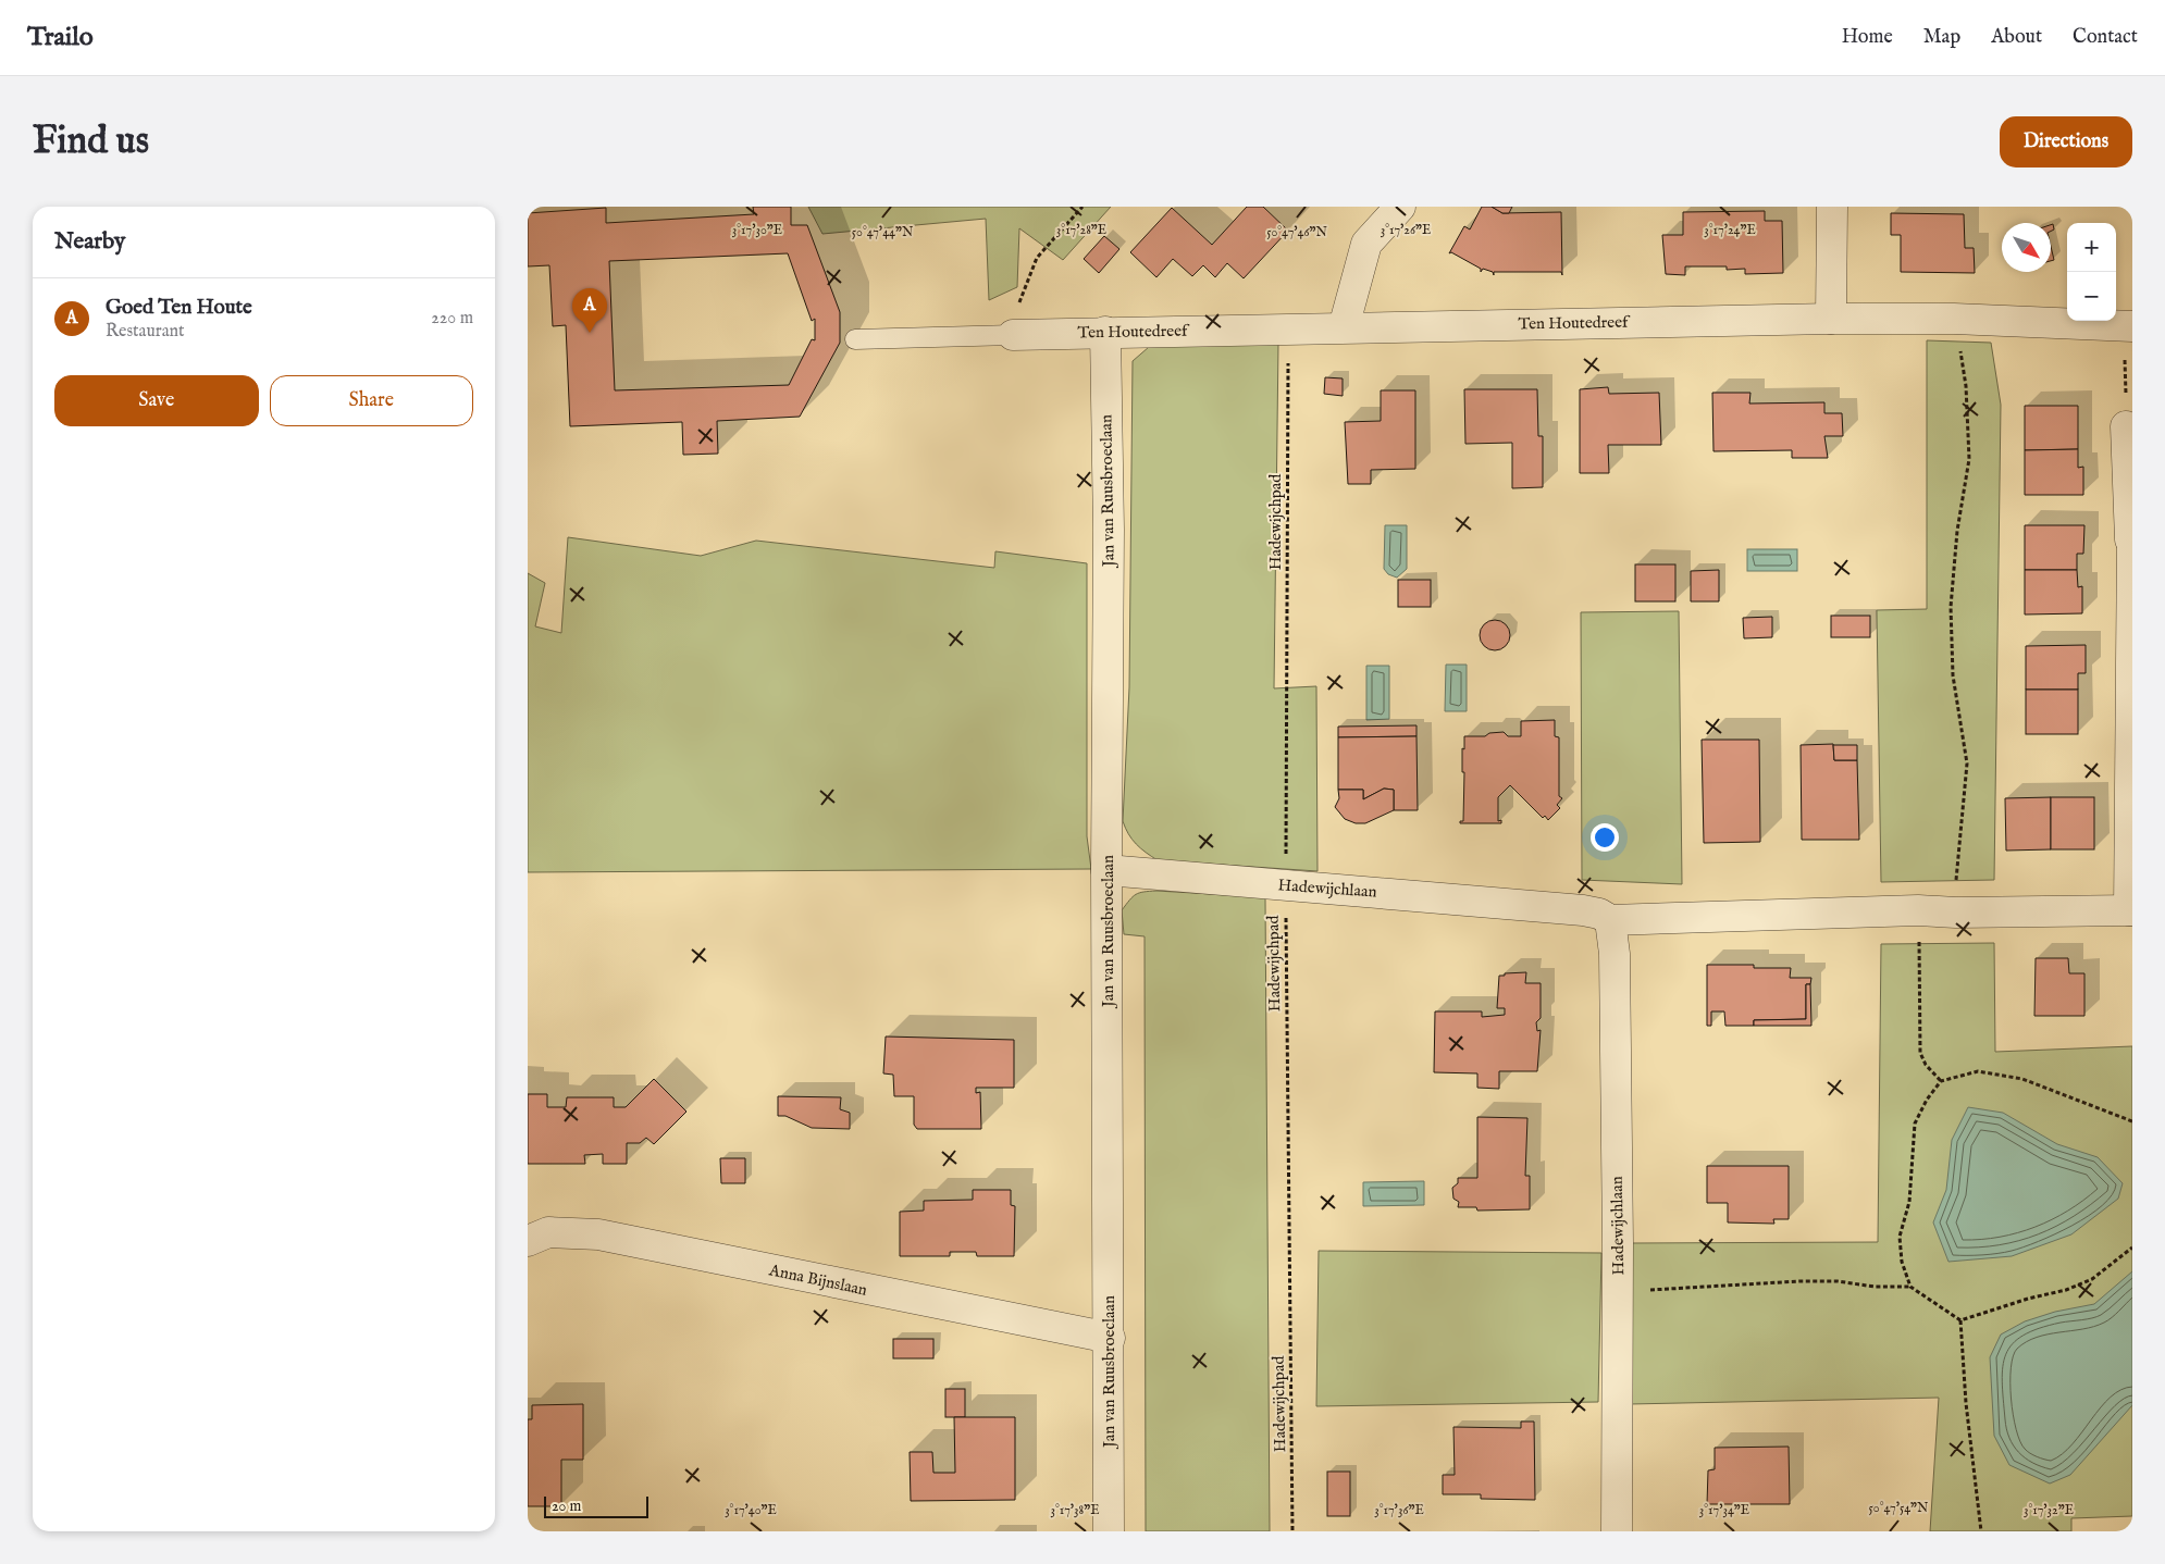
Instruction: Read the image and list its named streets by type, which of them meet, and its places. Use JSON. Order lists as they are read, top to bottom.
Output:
{
  "streets": {
    "street": [
      "Ten Houtedreef",
      "Jan van Ruusbroeclaan",
      "Hadewijchlaan",
      "Anna Bijnslaan"
    ],
    "path": ["Hadewijchpad"]
  },
  "crossings": [
    ["Ten Houtedreef", "Jan van Ruusbroeclaan"],
    ["Ten Houtedreef", "Hadewijchpad"],
    ["Jan van Ruusbroeclaan", "Hadewijchlaan"],
    ["Jan van Ruusbroeclaan", "Anna Bijnslaan"],
    ["Hadewijchpad", "Hadewijchlaan"]
  ],
  "scale_bar": "20 m",
  "north": "bottom right",
  "page": {
    "header": "Trailo",
    "nav": [
      "Home",
      "Map",
      "About",
      "Contact"
    ],
    "buttons": [
      "Directions",
      ["Save", "Share"]
    ],
    "title": "Find us",
    "heading": "Nearby",
    "map_buttons": ["+", "−"],
    "list": [
      {
        "mark": "A",
        "name": "Goed Ten Houte",
        "note": "Restaurant",
        "value": "220 m"
      }
    ],
    "pins": "A",
    "scale": "20 m"
  },
  "coordinates": [
    "3°17'24\"E",
    "3°17'30\"E",
    "3°17'28\"E",
    "3°17'26\"E",
    "50°47'44\"N",
    "50°47'46\"N",
    "50°47'54\"N",
    "3°17'40\"E",
    "3°17'38\"E",
    "3°17'36\"E",
    "3°17'34\"E",
    "3°17'32\"E"
  ]
}
